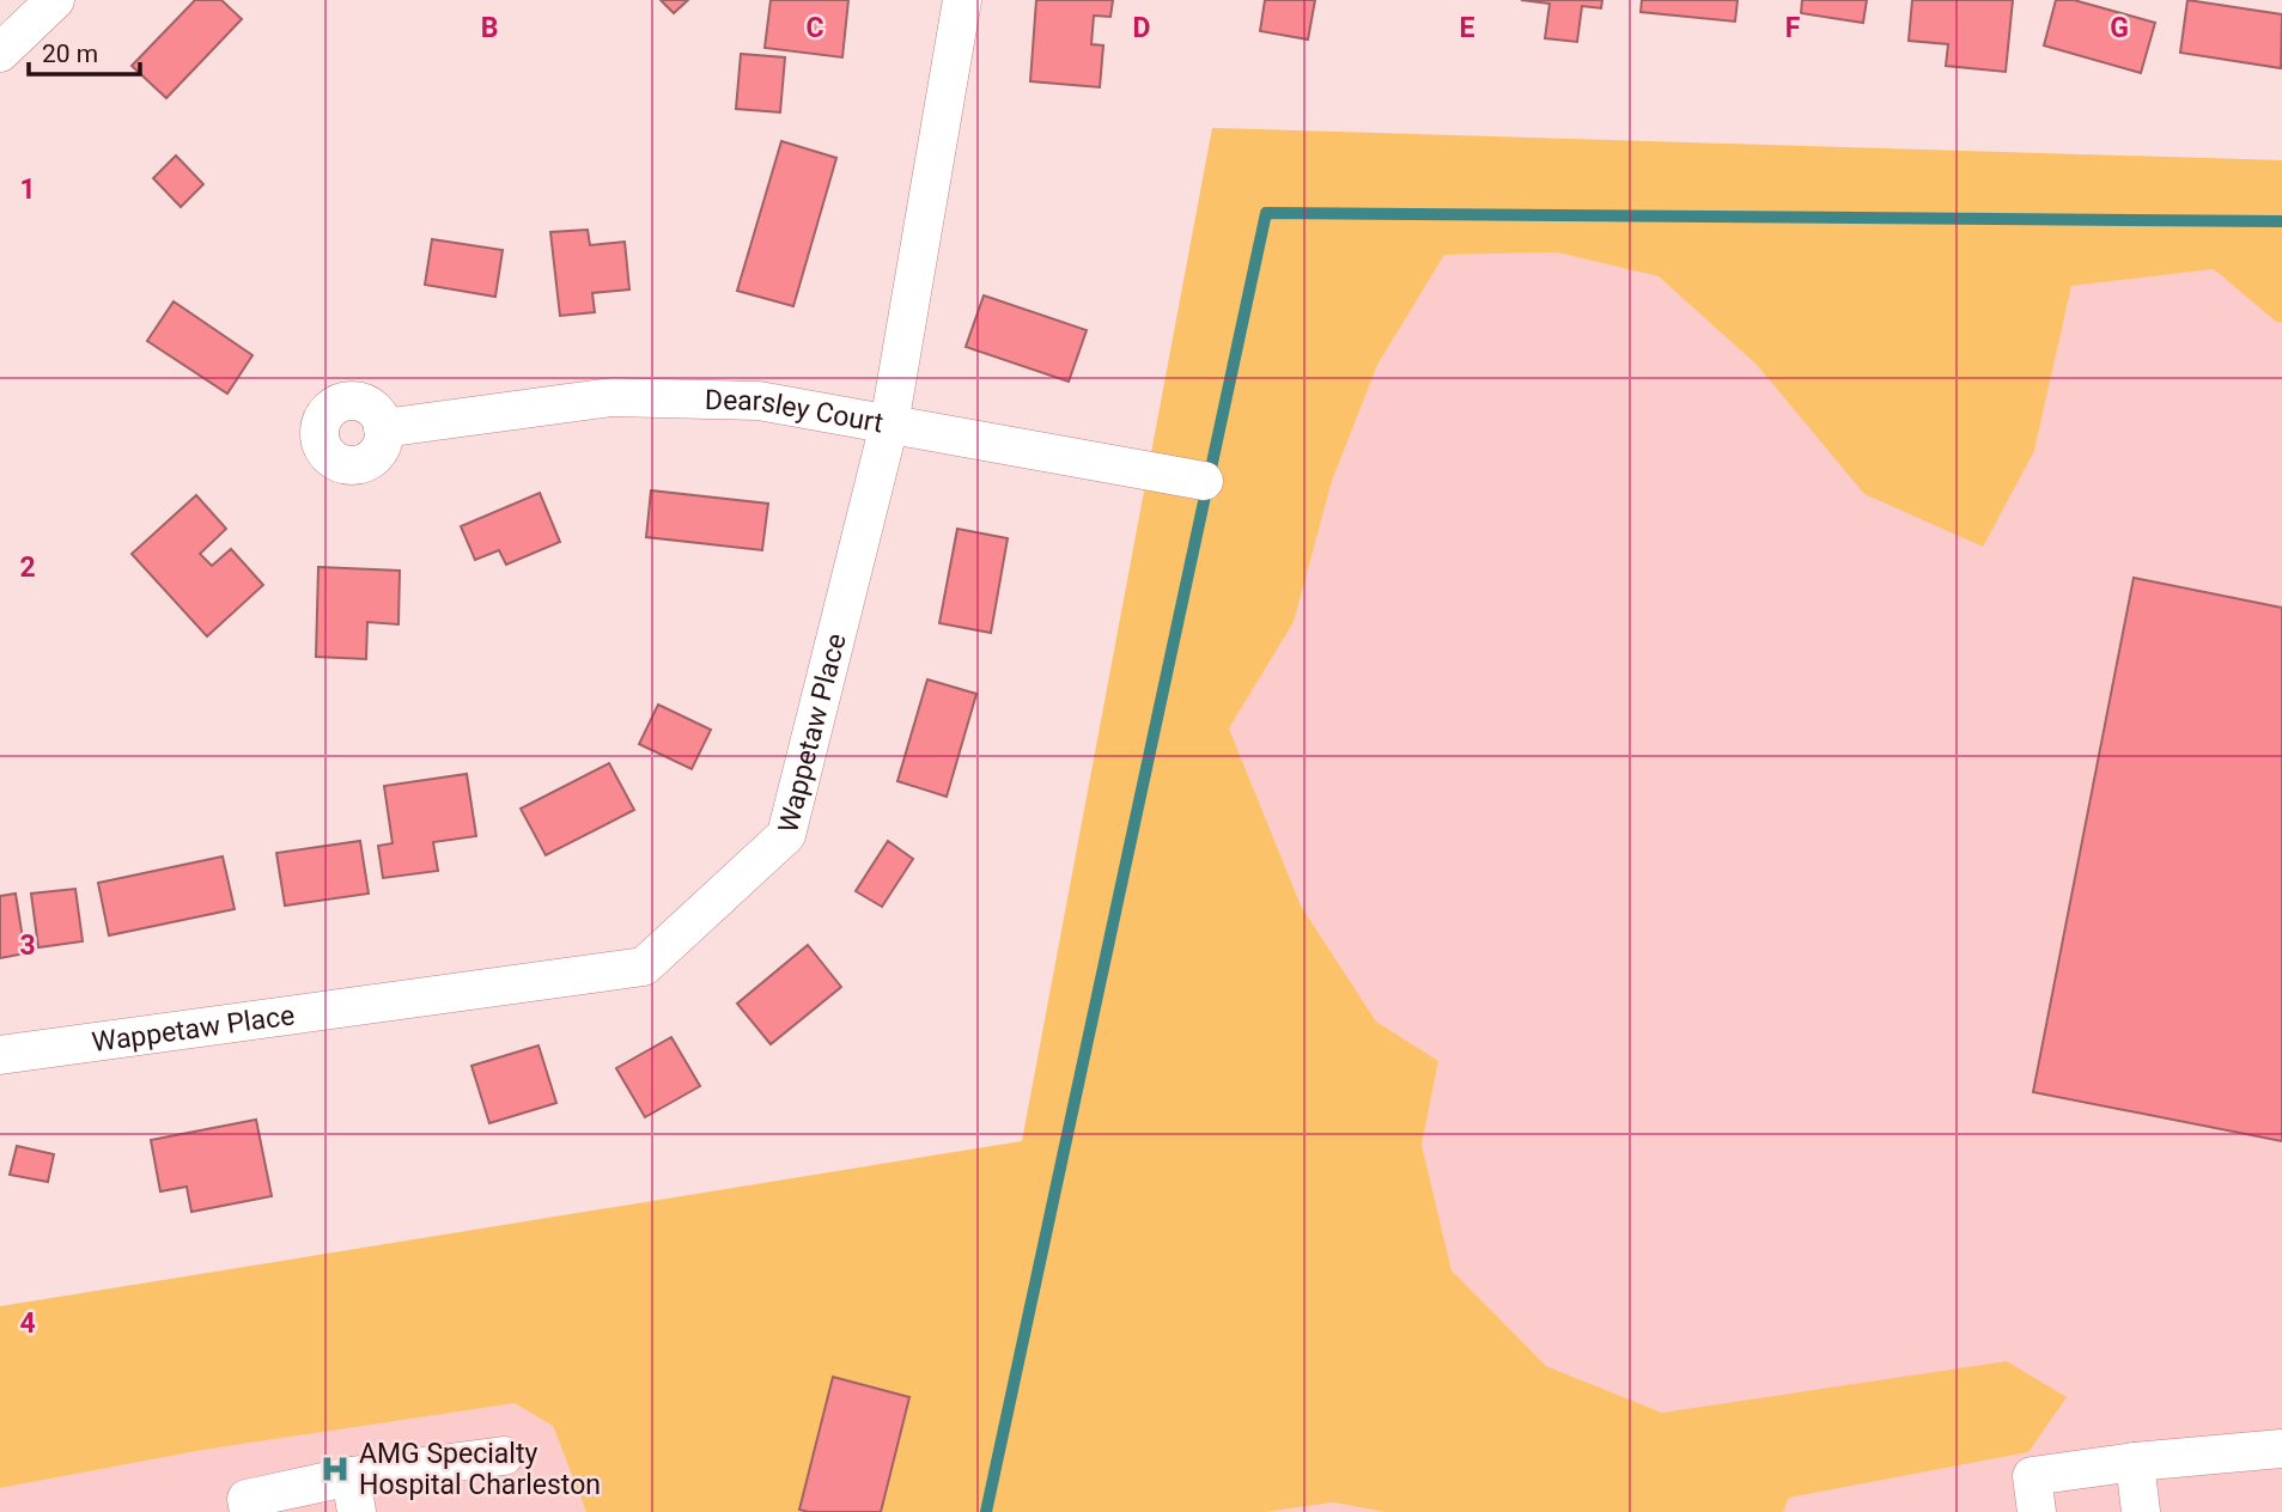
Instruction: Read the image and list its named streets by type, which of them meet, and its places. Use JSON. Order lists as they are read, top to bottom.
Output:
{
  "streets": {
    "street": ["Dearsley Court", "Wappetaw Place"]
  },
  "crossings": [
    ["Dearsley Court", "Wappetaw Place"]
  ],
  "places": {
    "hospital": ["AMG Specialty Hospital Charleston"]
  },
  "scale_bar": "20 m",
  "grid": {
    "columns": [
      "B",
      "C",
      "D",
      "E",
      "F",
      "G"
    ],
    "rows": [
      "1",
      "2",
      "3",
      "4"
    ]
  }
}
